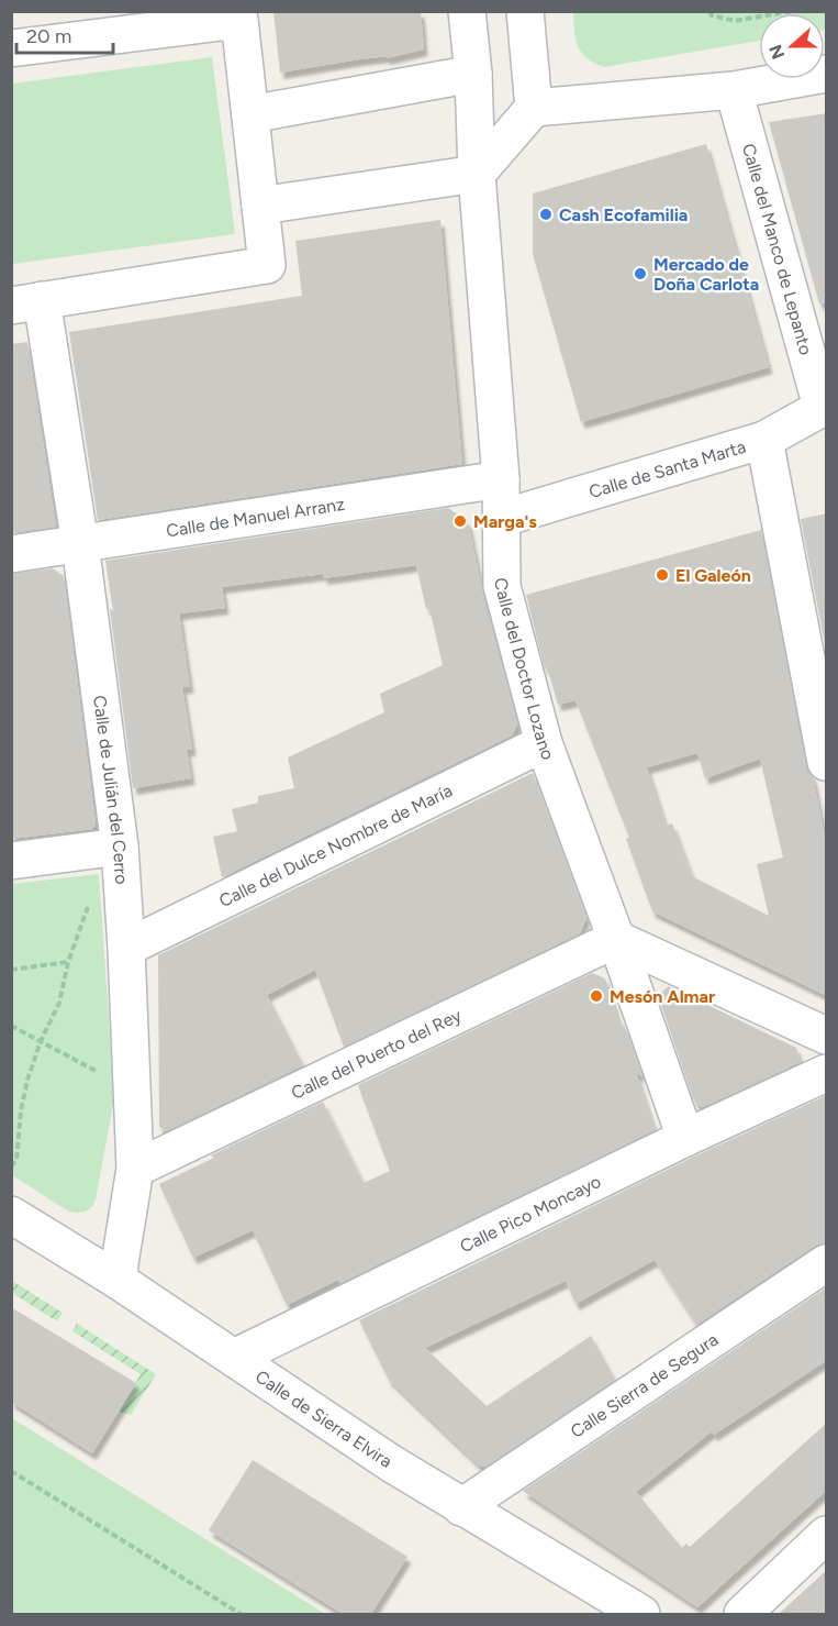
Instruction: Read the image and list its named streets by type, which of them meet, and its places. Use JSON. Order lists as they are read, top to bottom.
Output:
{
  "streets": {
    "street": [
      "Calle del Manco de Lepanto",
      "Calle de Santa Marta",
      "Calle de Manuel Arranz",
      "Calle del Doctor Lozano",
      "Calle de Julián del Cerro",
      "Calle del Dulce Nombre de María",
      "Calle del Puerto del Rey",
      "Calle Pico Moncayo",
      "Calle Sierra de Segura",
      "Calle de Sierra Elvira"
    ]
  },
  "crossings": [
    ["Calle del Manco de Lepanto", "Calle de Santa Marta"],
    ["Calle de Santa Marta", "Calle del Doctor Lozano"],
    ["Calle de Manuel Arranz", "Calle del Doctor Lozano"],
    ["Calle de Manuel Arranz", "Calle de Julián del Cerro"],
    ["Calle del Doctor Lozano", "Calle del Dulce Nombre de María"],
    ["Calle del Doctor Lozano", "Calle del Puerto del Rey"],
    ["Calle del Doctor Lozano", "Calle Pico Moncayo"],
    ["Calle de Julián del Cerro", "Calle del Dulce Nombre de María"],
    ["Calle de Julián del Cerro", "Calle del Puerto del Rey"],
    ["Calle de Julián del Cerro", "Calle de Sierra Elvira"],
    ["Calle Pico Moncayo", "Calle de Sierra Elvira"],
    ["Calle Sierra de Segura", "Calle de Sierra Elvira"]
  ],
  "places": [
    "Cash Ecofamilia",
    "Mercado de Doña Carlota",
    "Marga's",
    "El Galeón",
    "Mesón Almar"
  ],
  "scale_bar": "20 m",
  "north": "left"
}
